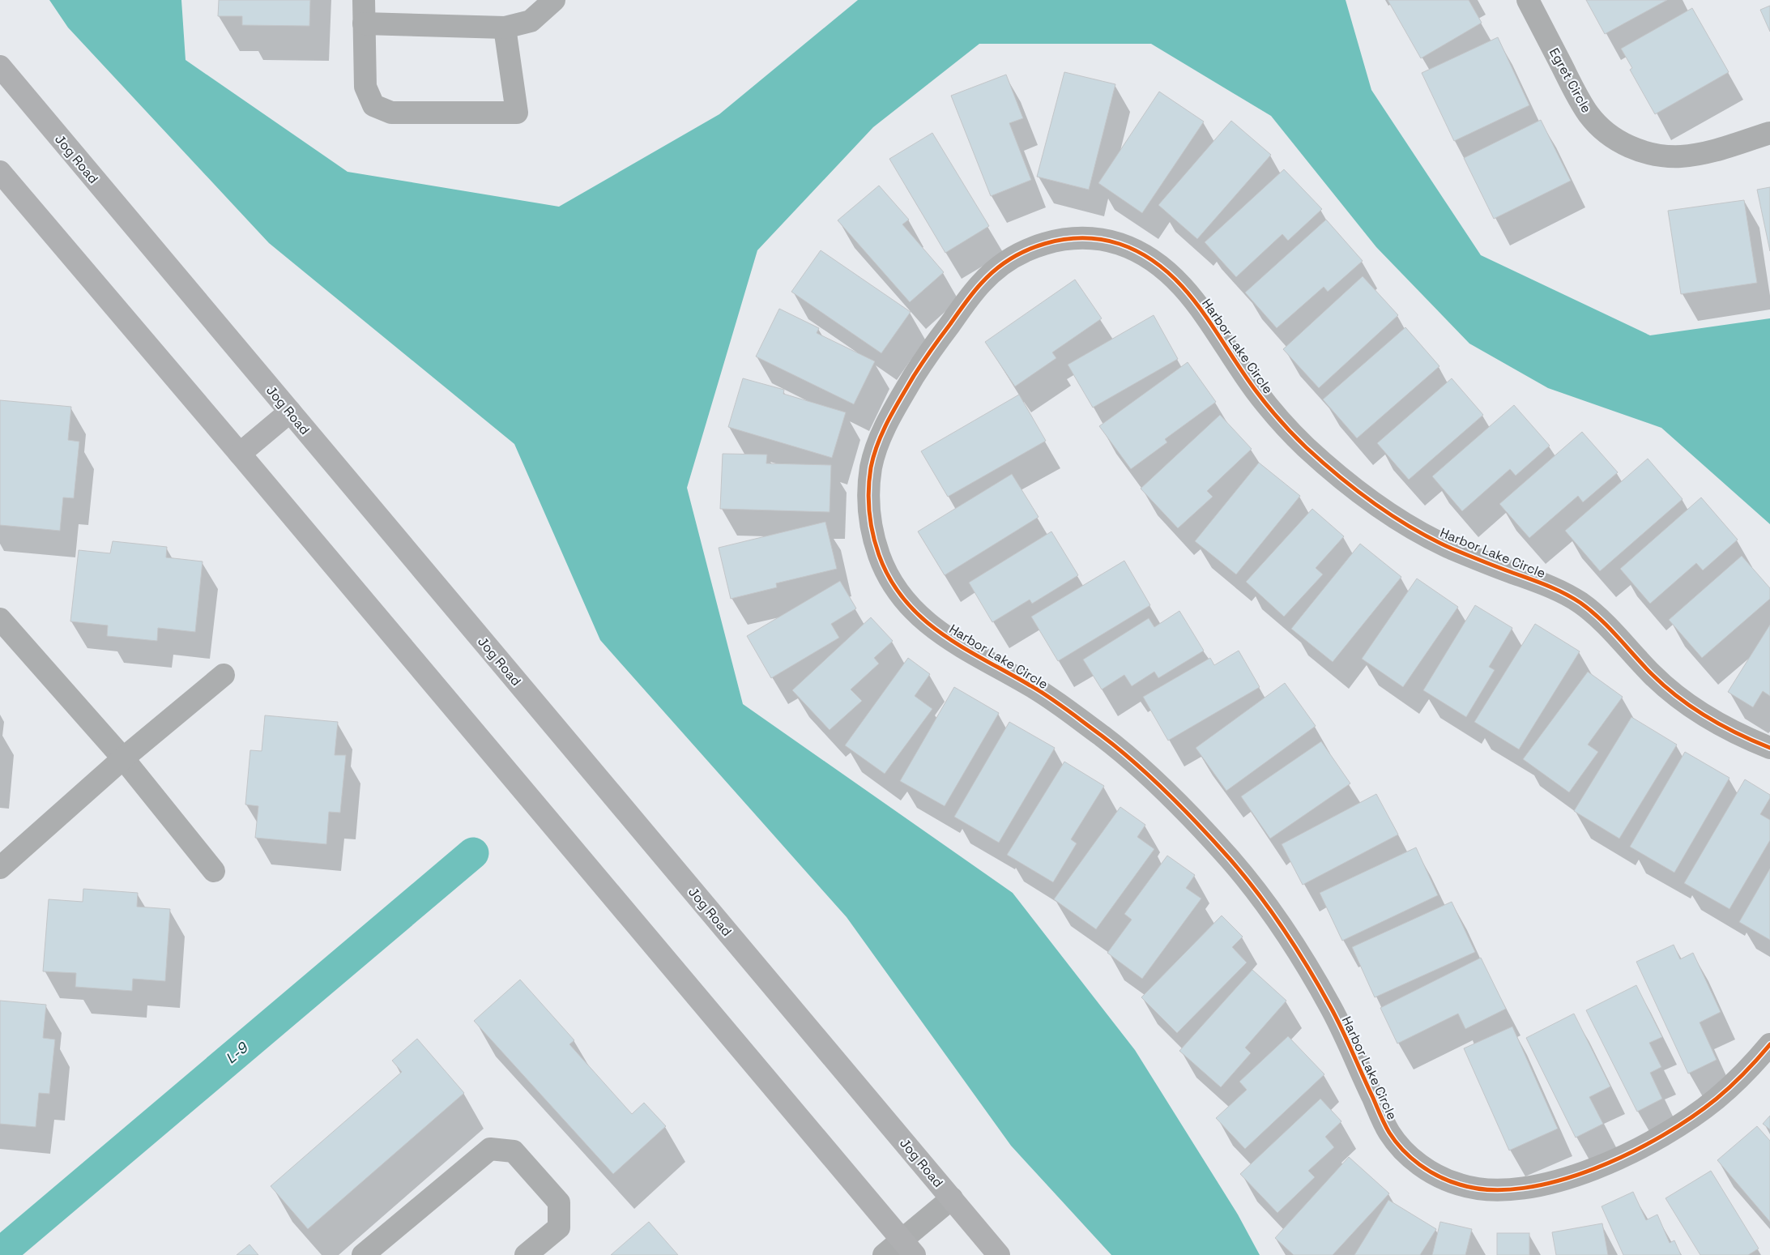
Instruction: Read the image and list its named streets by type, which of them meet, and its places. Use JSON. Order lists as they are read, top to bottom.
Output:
{
  "streets": {
    "main road": ["Jog Road"],
    "street": ["Egret Circle", "Harbor Lake Circle"]
  },
  "water": ["L-9"]
}
